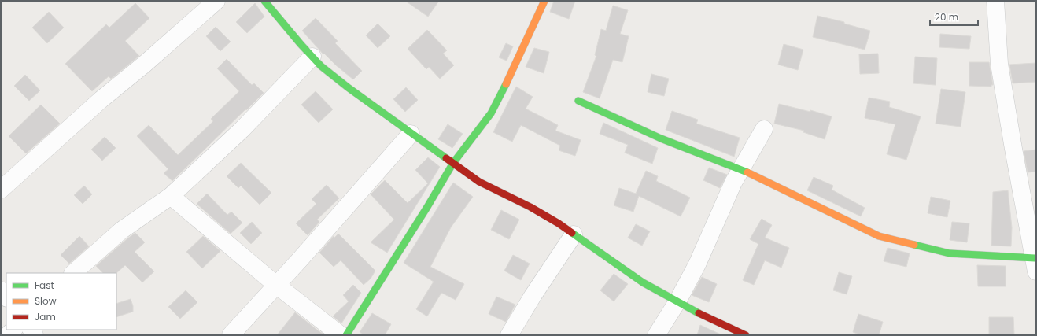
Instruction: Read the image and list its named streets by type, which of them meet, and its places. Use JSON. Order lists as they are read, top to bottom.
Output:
{
  "legend": ["Fast", "Slow", "Jam"],
  "scale_bar": "20 m"
}
